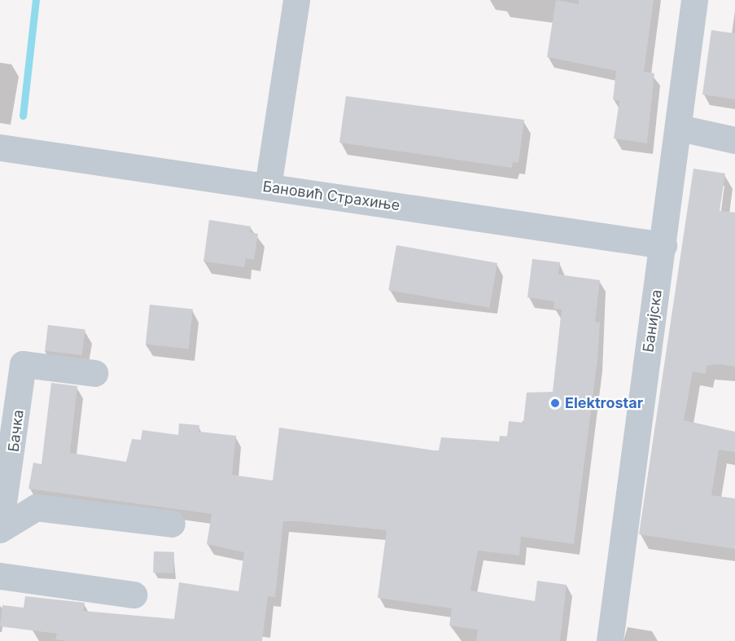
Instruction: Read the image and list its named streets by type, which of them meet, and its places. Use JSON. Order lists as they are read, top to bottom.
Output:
{
  "streets": {
    "street": ["Бановић Страхиње", "Банијска", "Бачка"]
  },
  "crossings": [
    ["Бановић Страхиње", "Банијска"]
  ],
  "places": ["Elektrostar"]
}
